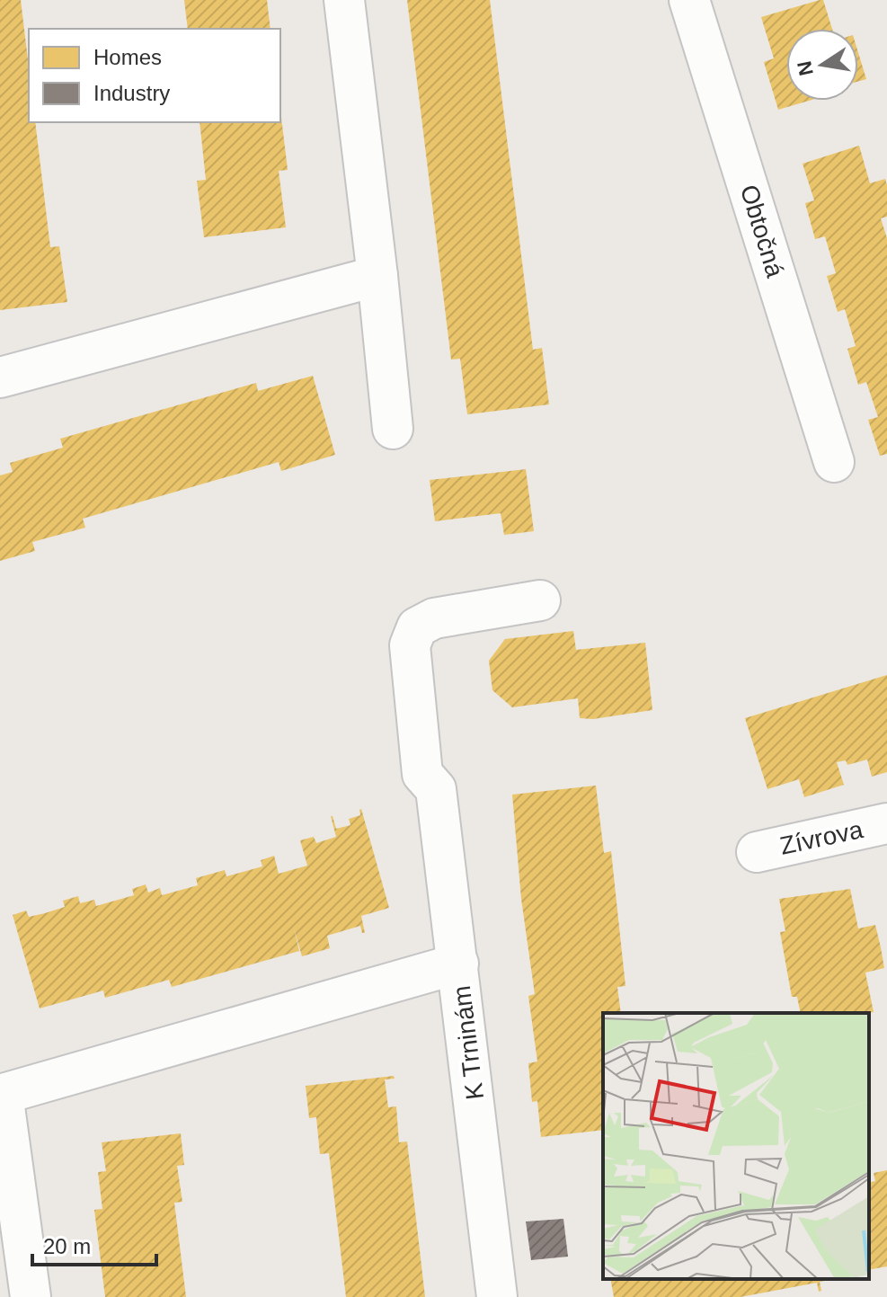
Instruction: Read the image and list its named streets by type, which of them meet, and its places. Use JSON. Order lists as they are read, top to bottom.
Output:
{
  "streets": {
    "street": ["Obtočná", "Zívrova", "K Trninám"]
  },
  "legend": ["Homes", "Industry"],
  "scale_bar": "20 m",
  "north": "left"
}
